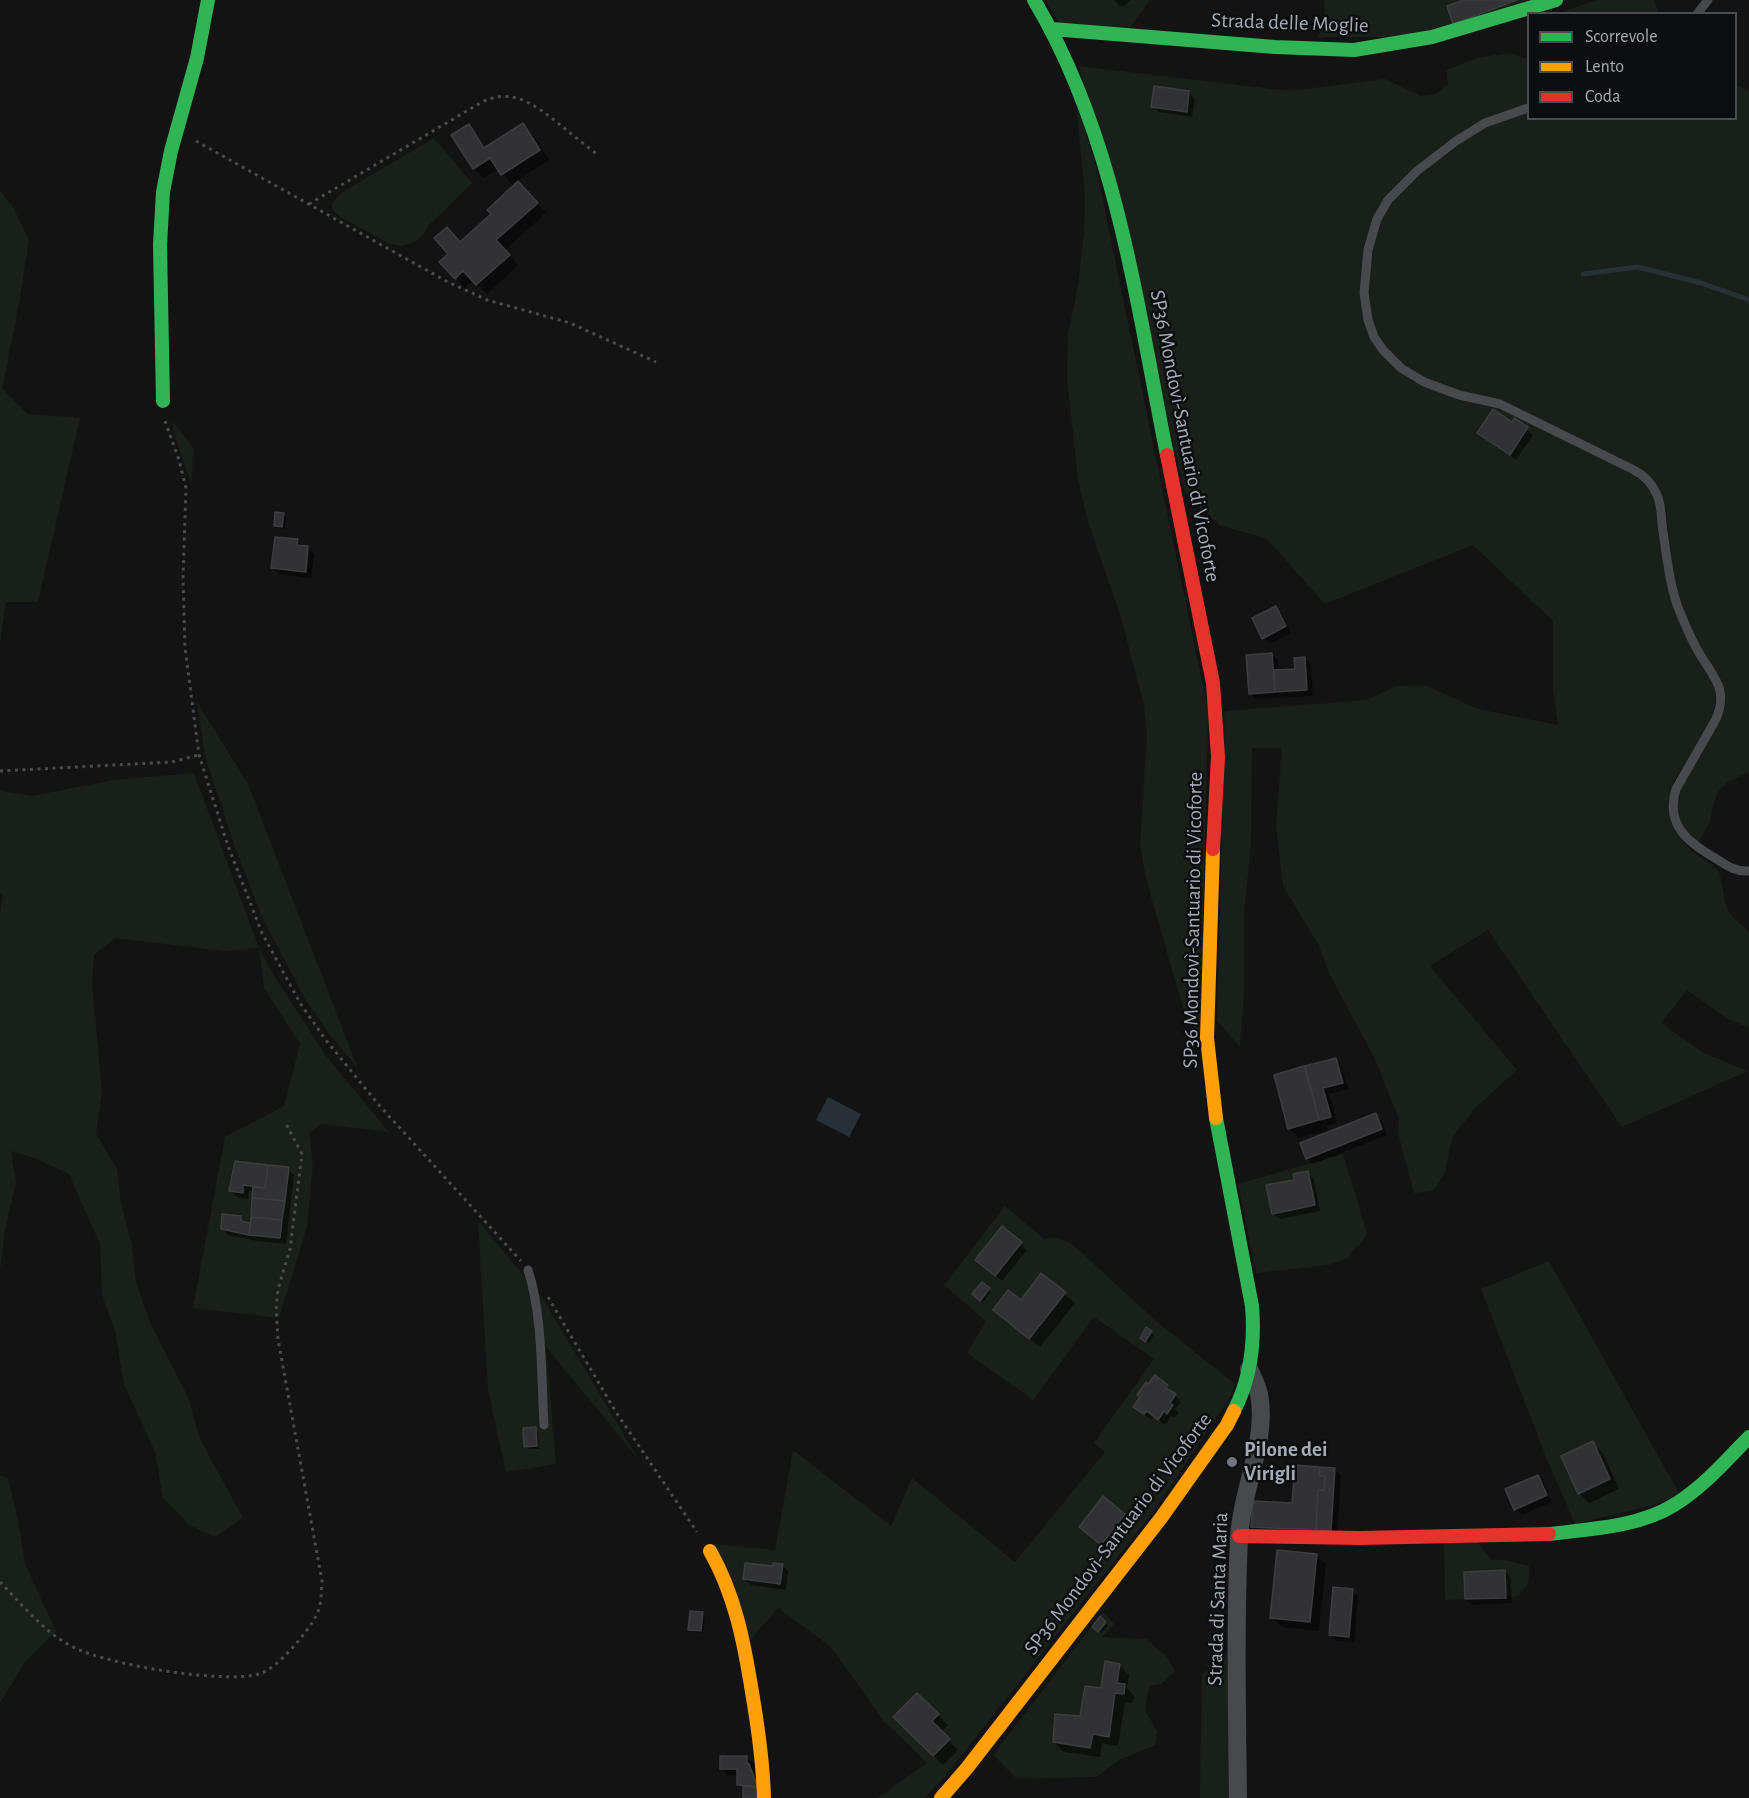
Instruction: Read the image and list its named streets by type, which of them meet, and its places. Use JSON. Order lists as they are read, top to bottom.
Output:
{
  "streets": {
    "main road": ["Strada delle Moglie", "SP36 Mondovì-Santuario di Vicoforte"],
    "street": ["Strada di Santa Maria"]
  },
  "crossings": [
    ["Strada delle Moglie", "SP36 Mondovì-Santuario di Vicoforte"],
    ["SP36 Mondovì-Santuario di Vicoforte", "Strada di Santa Maria"]
  ],
  "places": ["Pilone dei Virigli"],
  "legend": ["Scorrevole", "Lento", "Coda"]
}
